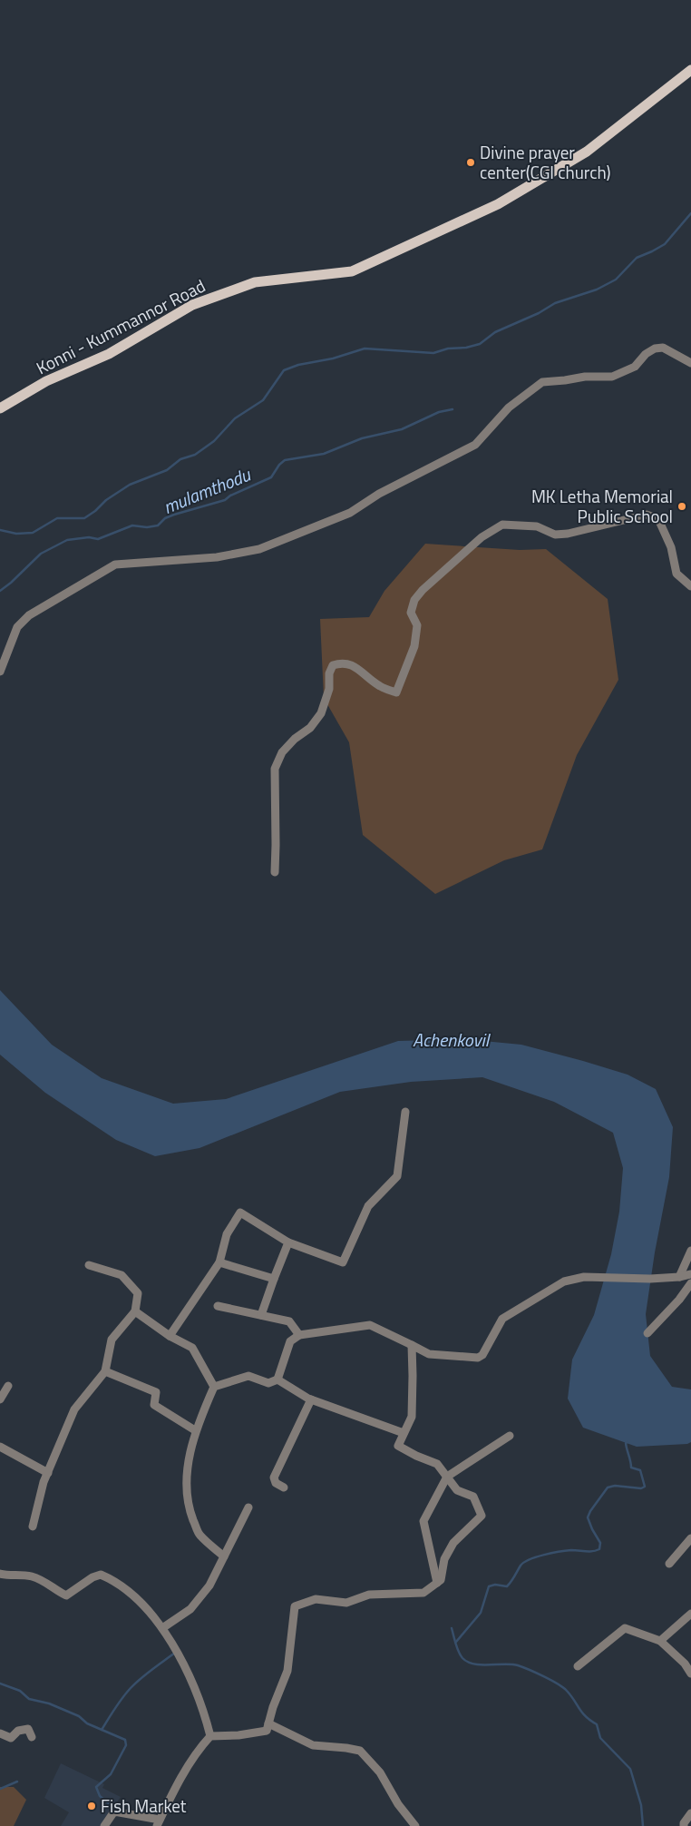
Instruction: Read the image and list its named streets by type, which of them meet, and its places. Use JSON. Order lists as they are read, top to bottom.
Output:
{
  "streets": {
    "main road": ["Konni - Kummannor Road"]
  },
  "water": ["mulamthodu", "Achenkovil"],
  "places": ["Divine prayer center(CGI church)", "MK Letha Memorial Public School", "Fish Market"]
}
